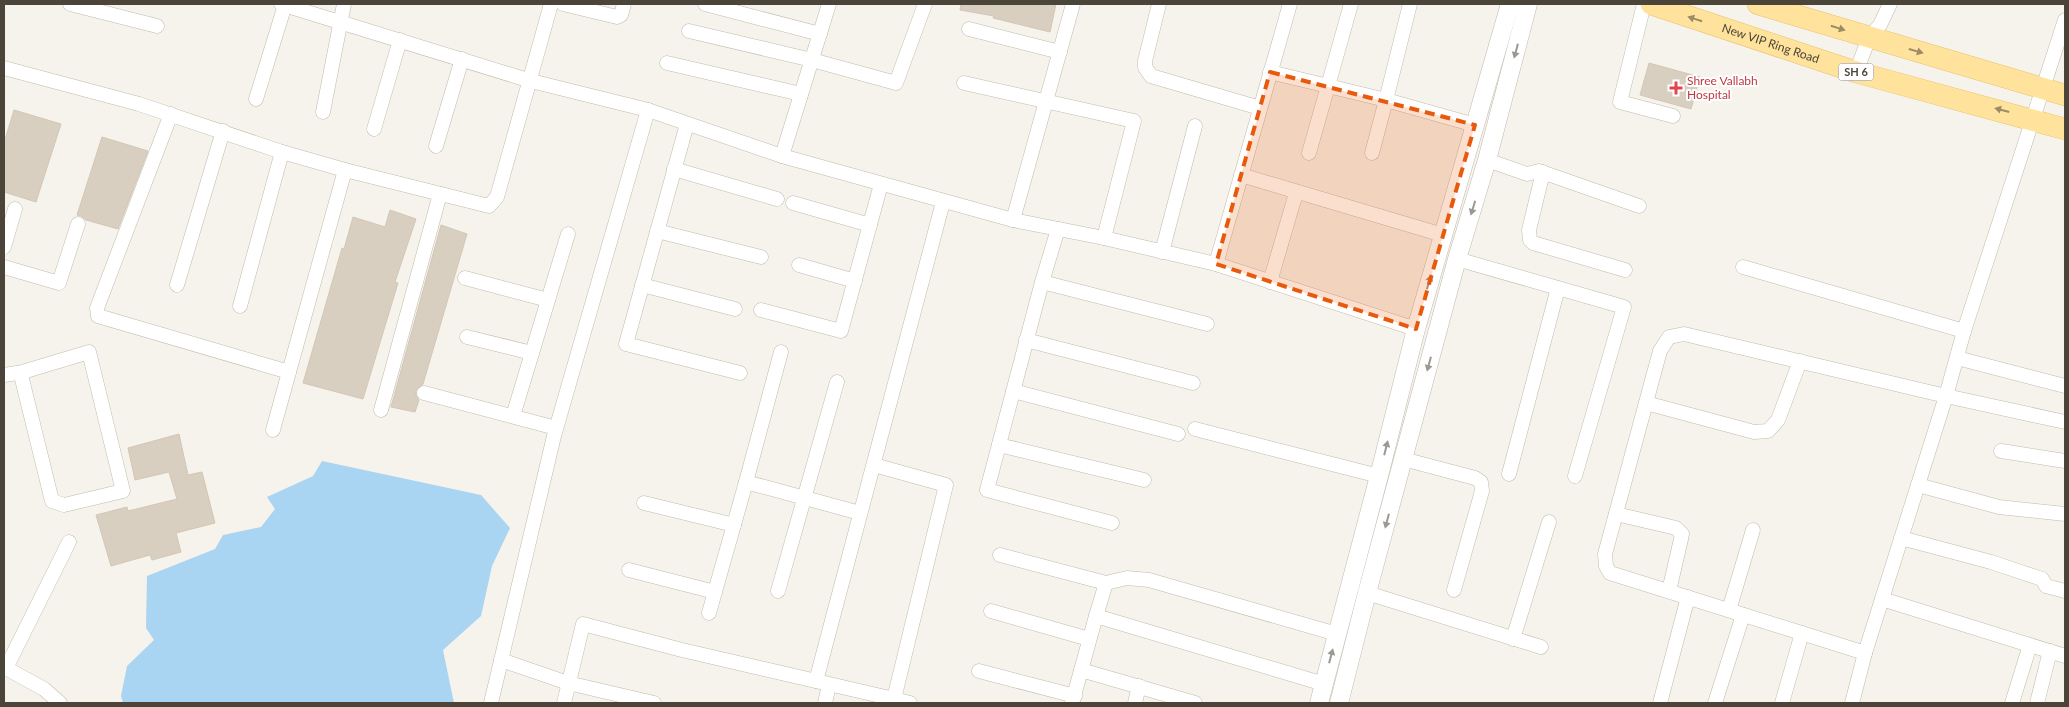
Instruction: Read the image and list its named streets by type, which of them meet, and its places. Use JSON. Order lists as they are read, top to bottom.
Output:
{
  "streets": {
    "main road": ["New VIP Ring Road", "SH 6"]
  },
  "places": {
    "health": ["Shree Vallabh Hospital"]
  }
}
